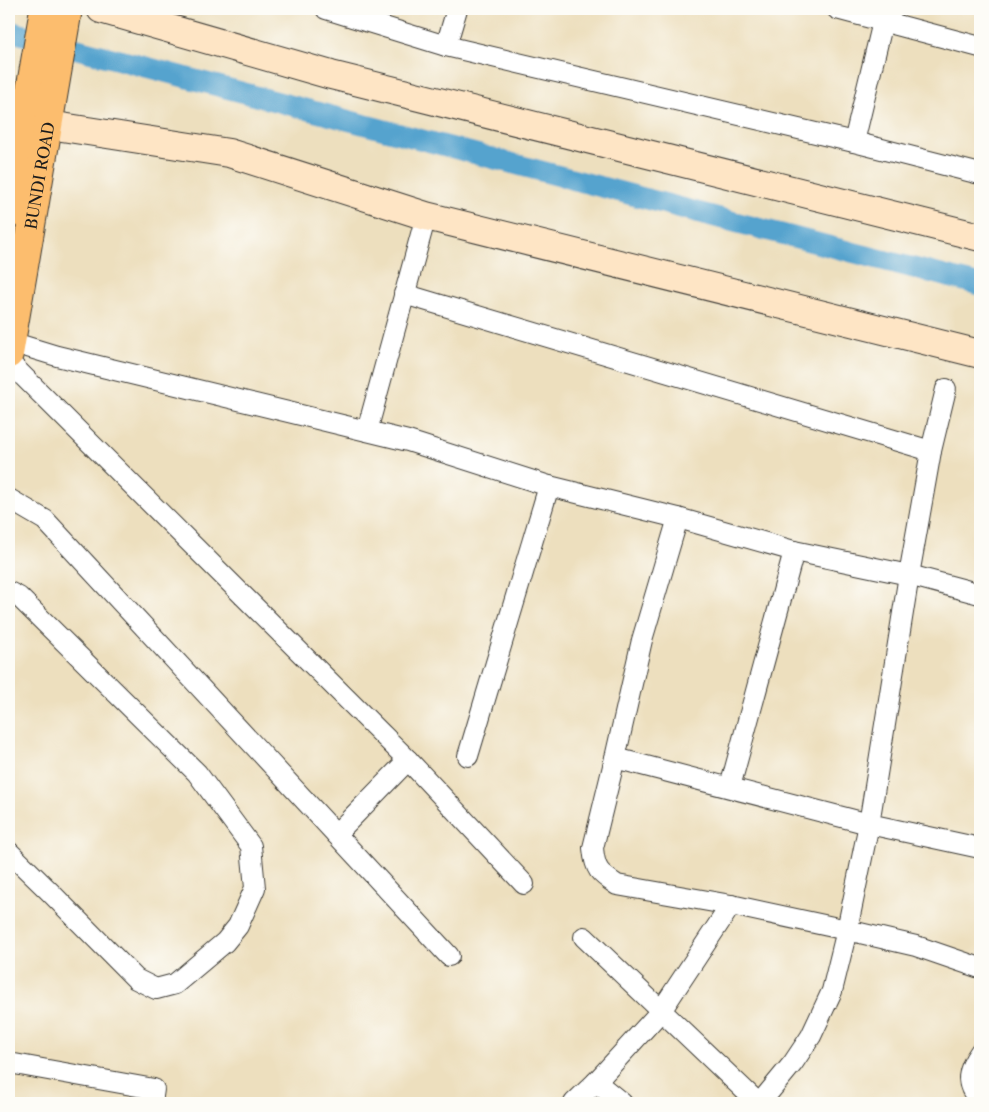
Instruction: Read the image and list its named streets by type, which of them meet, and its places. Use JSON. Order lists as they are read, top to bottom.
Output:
{
  "streets": {
    "main road": ["BUNDI ROAD"]
  }
}
